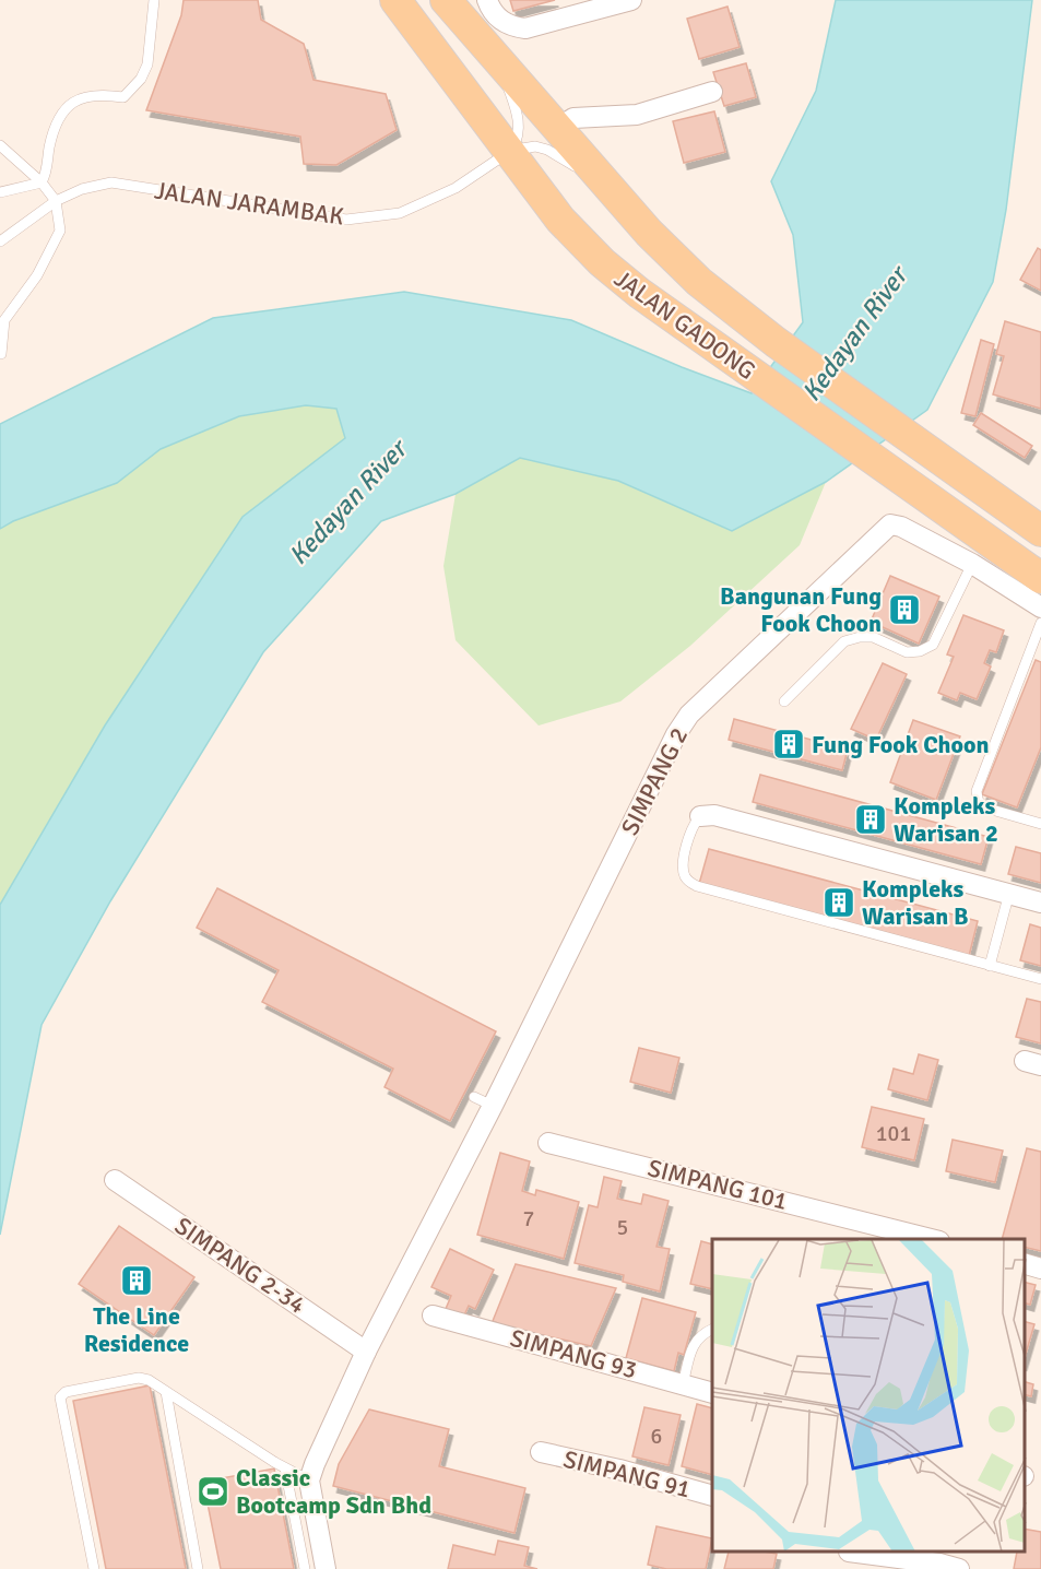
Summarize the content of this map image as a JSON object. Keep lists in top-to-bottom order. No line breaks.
{"streets":{"main road":["JALAN GADONG"],"street":["SIMPANG 2","SIMPANG 101","SIMPANG 2-34","SIMPANG 93","SIMPANG 91"],"lane":["JALAN JARAMBAK"]},"crossings":[["JALAN JARAMBAK","JALAN GADONG"],["JALAN GADONG","SIMPANG 2"],["SIMPANG 2","SIMPANG 2-34"]],"water":["Kedayan River"],"places":{"building":["Bangunan Fung Fook Choon","Fung Fook Choon","Kompleks Warisan 2","Kompleks Warisan B","The Line Residence"],"sports":["Classic Bootcamp Sdn Bhd"]},"house_numbers":["101","7","5","6"]}
